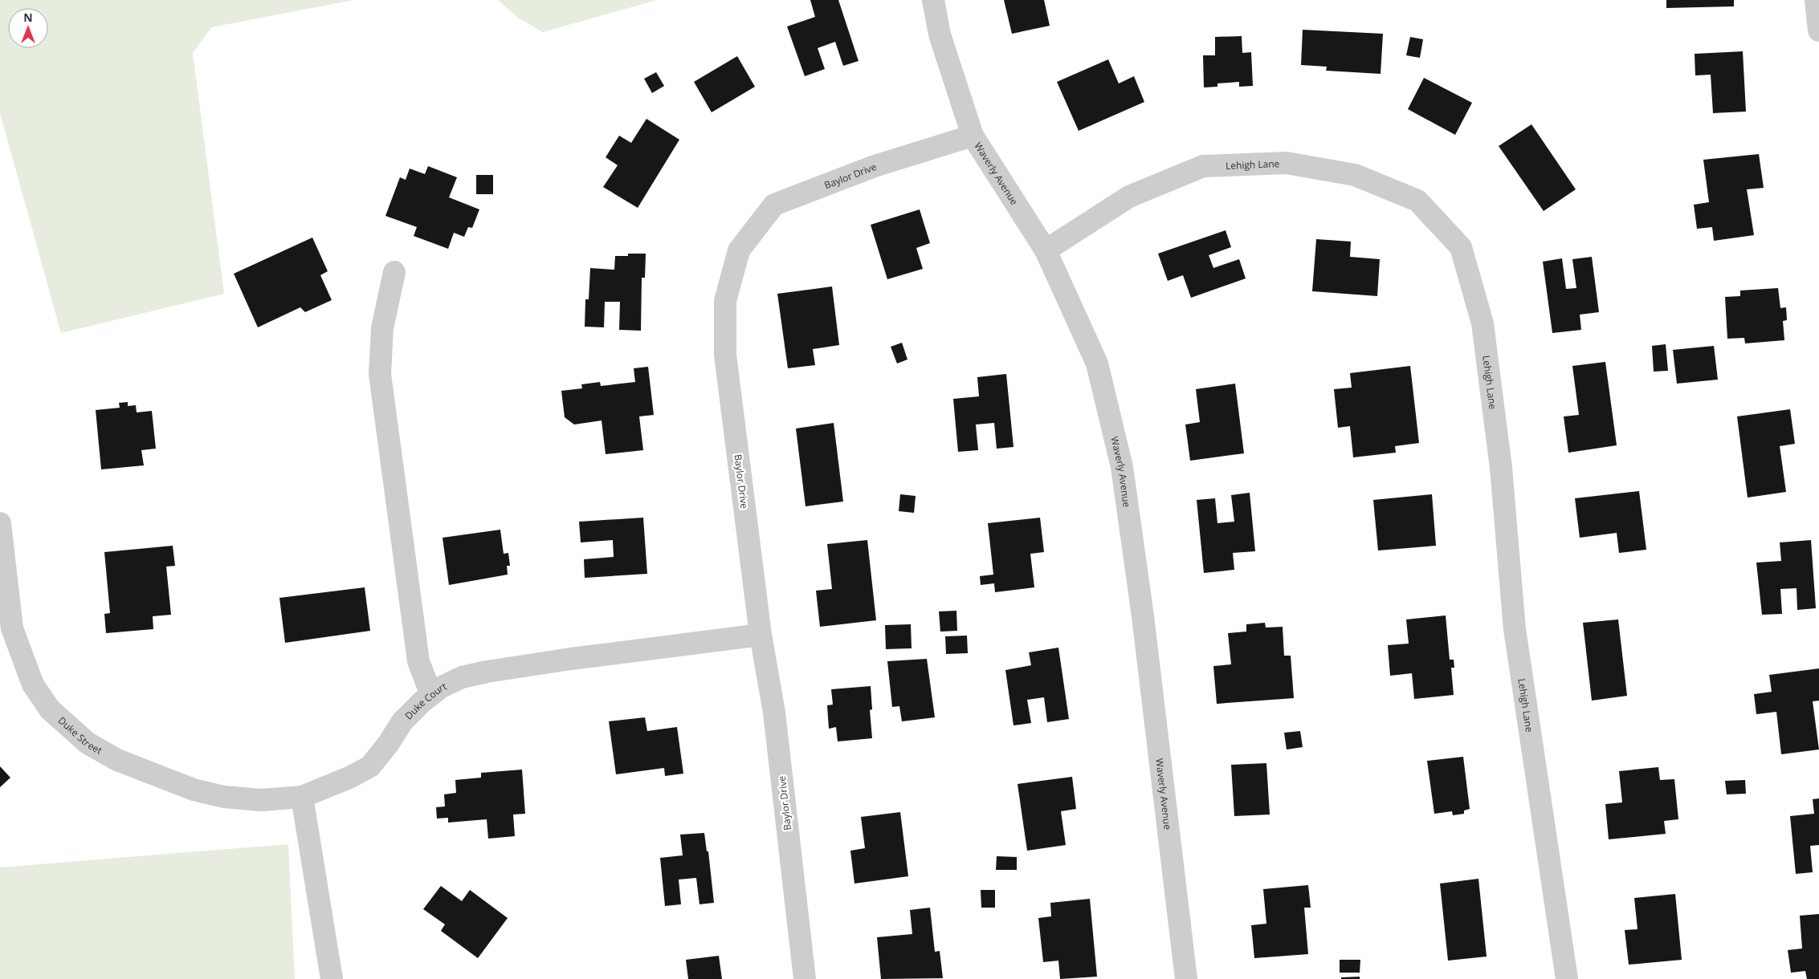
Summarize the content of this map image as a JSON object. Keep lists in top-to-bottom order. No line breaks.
{"streets":{"street":["Lehigh Lane","Waverly Avenue","Baylor Drive","Duke Court","Duke Street"]},"crossings":[["Lehigh Lane","Waverly Avenue"],["Waverly Avenue","Baylor Drive"],["Baylor Drive","Duke Court"],["Duke Court","Duke Street"]],"north":"top"}
